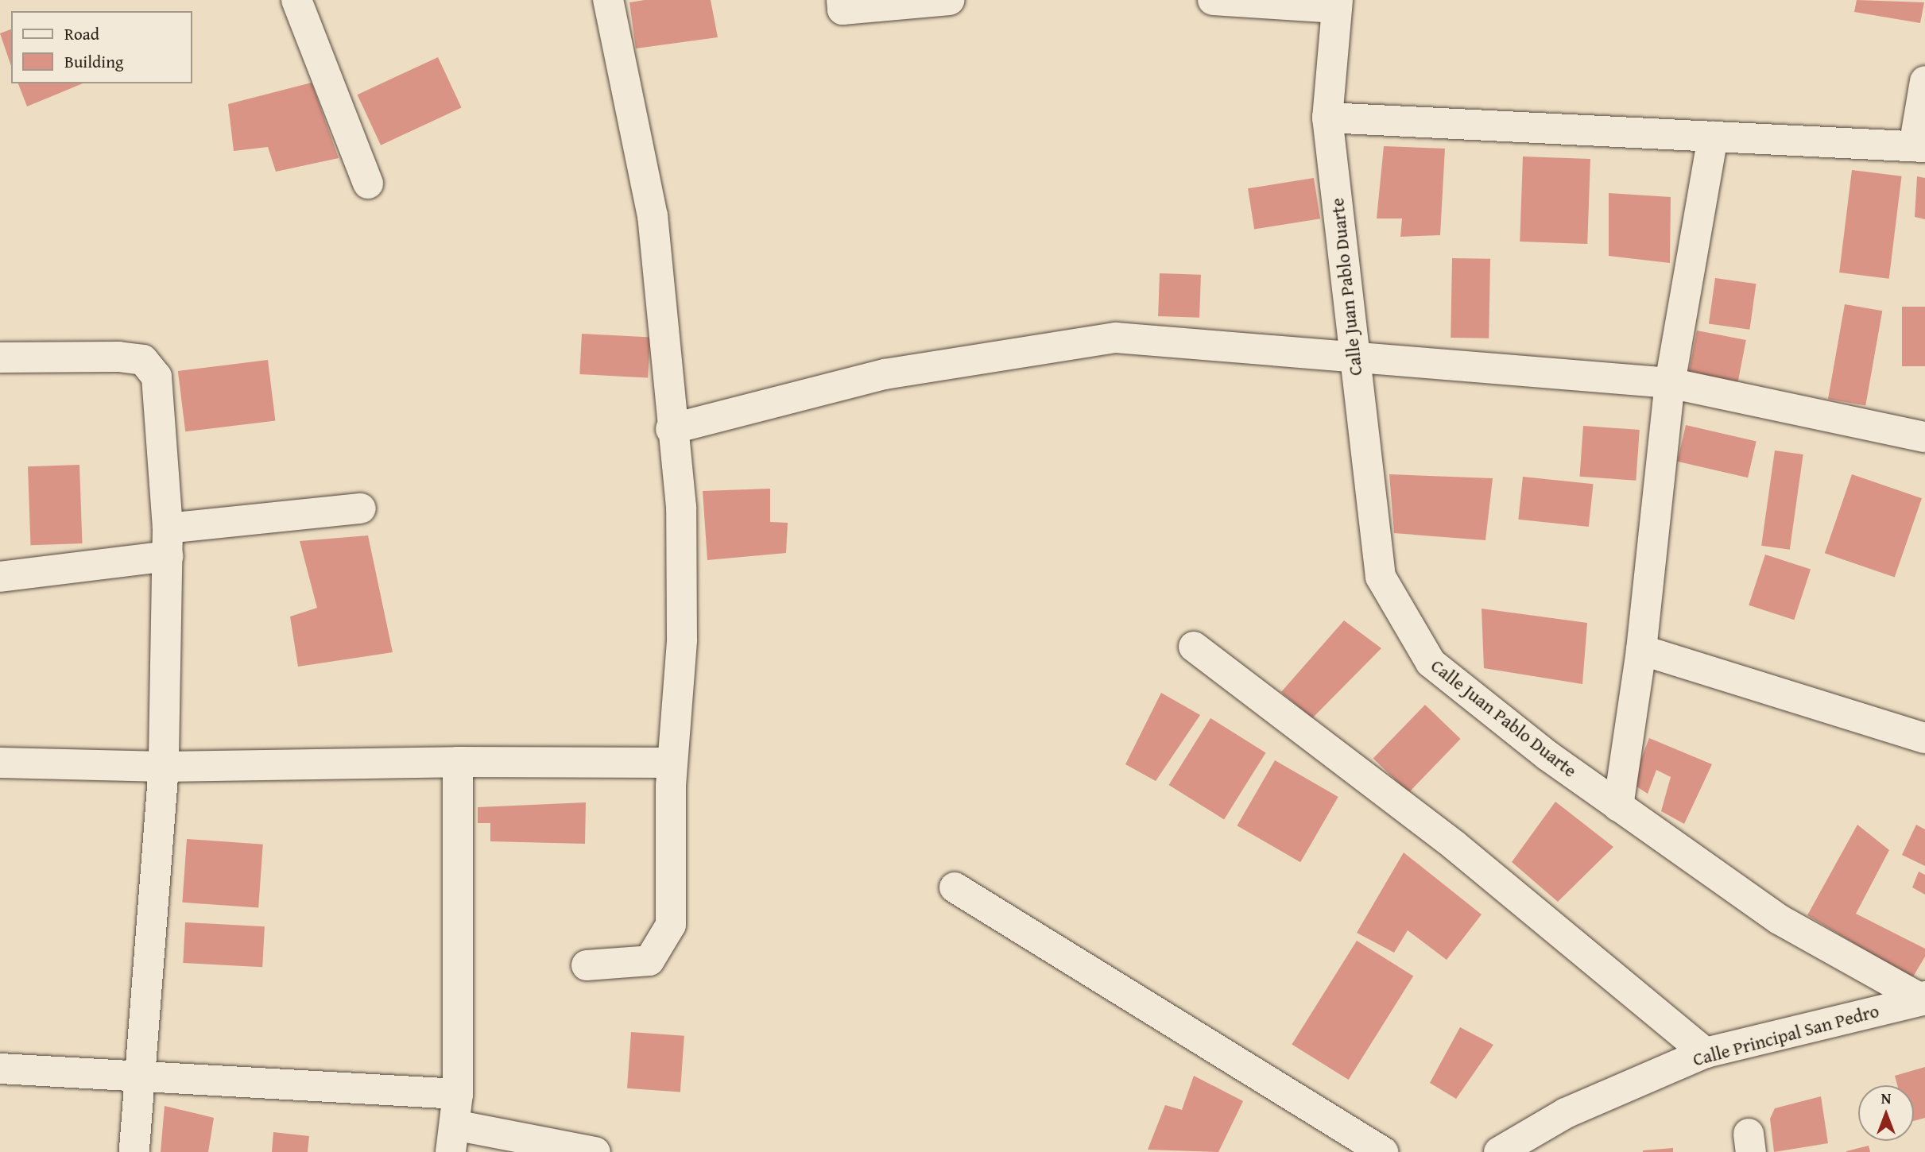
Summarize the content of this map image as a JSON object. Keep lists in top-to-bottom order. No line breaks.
{"streets":{"street":["Calle Juan Pablo Duarte","Calle Principal San Pedro"]},"crossings":[["Calle Juan Pablo Duarte","Calle Principal San Pedro"]],"legend":["Road","Building"],"north":"top"}
